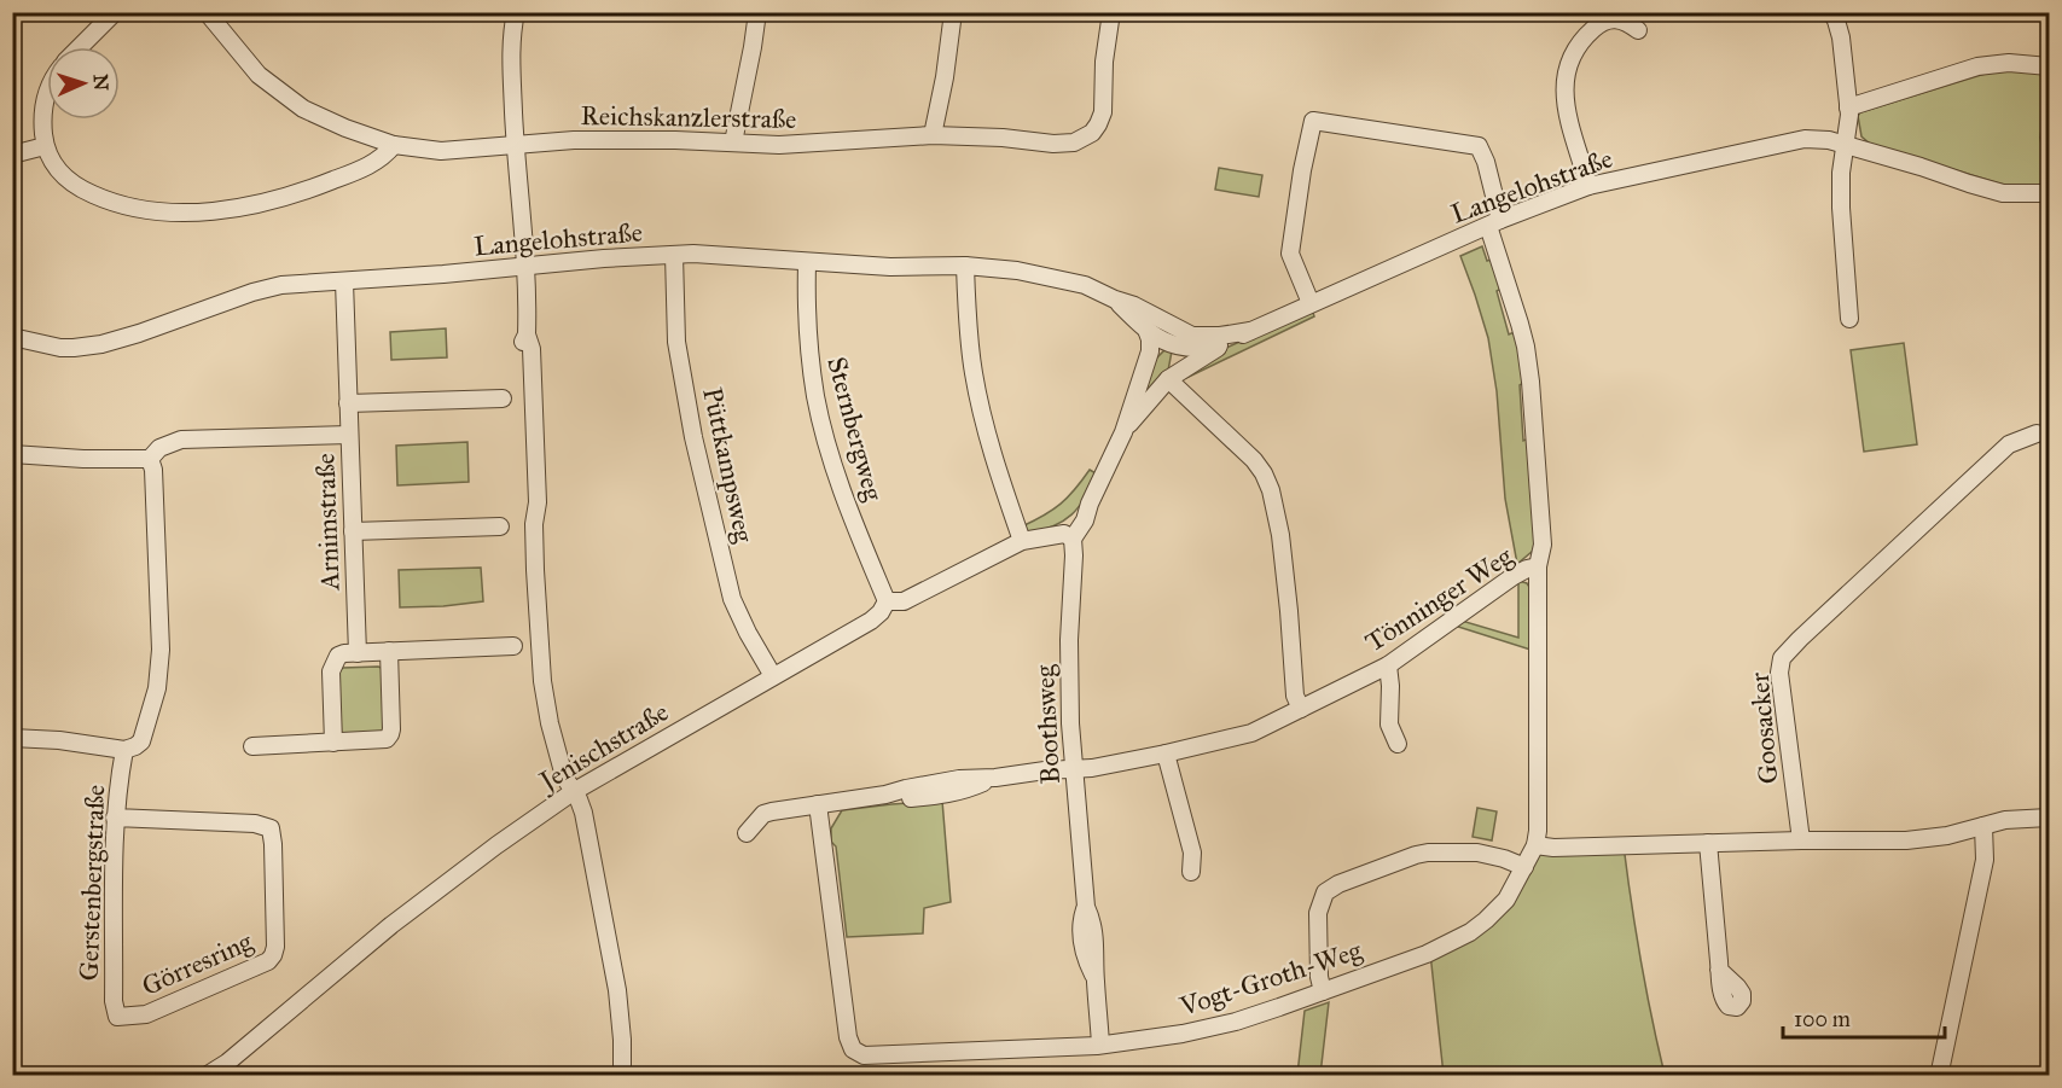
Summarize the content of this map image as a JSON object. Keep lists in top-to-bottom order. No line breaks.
{"streets":{"street":["Reichskanzlerstraße","Langelohstraße","Sternbergweg","Püttkampsweg","Arnimstraße","Tönninger Weg","Boothsweg","Goosacker","Jenischstraße","Gerstenbergstraße","Görresring","Vogt-Groth-Weg"]},"crossings":[["Langelohstraße","Sternbergweg"],["Langelohstraße","Püttkampsweg"],["Langelohstraße","Arnimstraße"],["Langelohstraße","Tönninger Weg"],["Sternbergweg","Jenischstraße"],["Püttkampsweg","Jenischstraße"],["Tönninger Weg","Boothsweg"],["Tönninger Weg","Vogt-Groth-Weg"],["Boothsweg","Jenischstraße"],["Boothsweg","Vogt-Groth-Weg"],["Gerstenbergstraße","Görresring"]],"scale_bar":"100 m","north":"right"}
